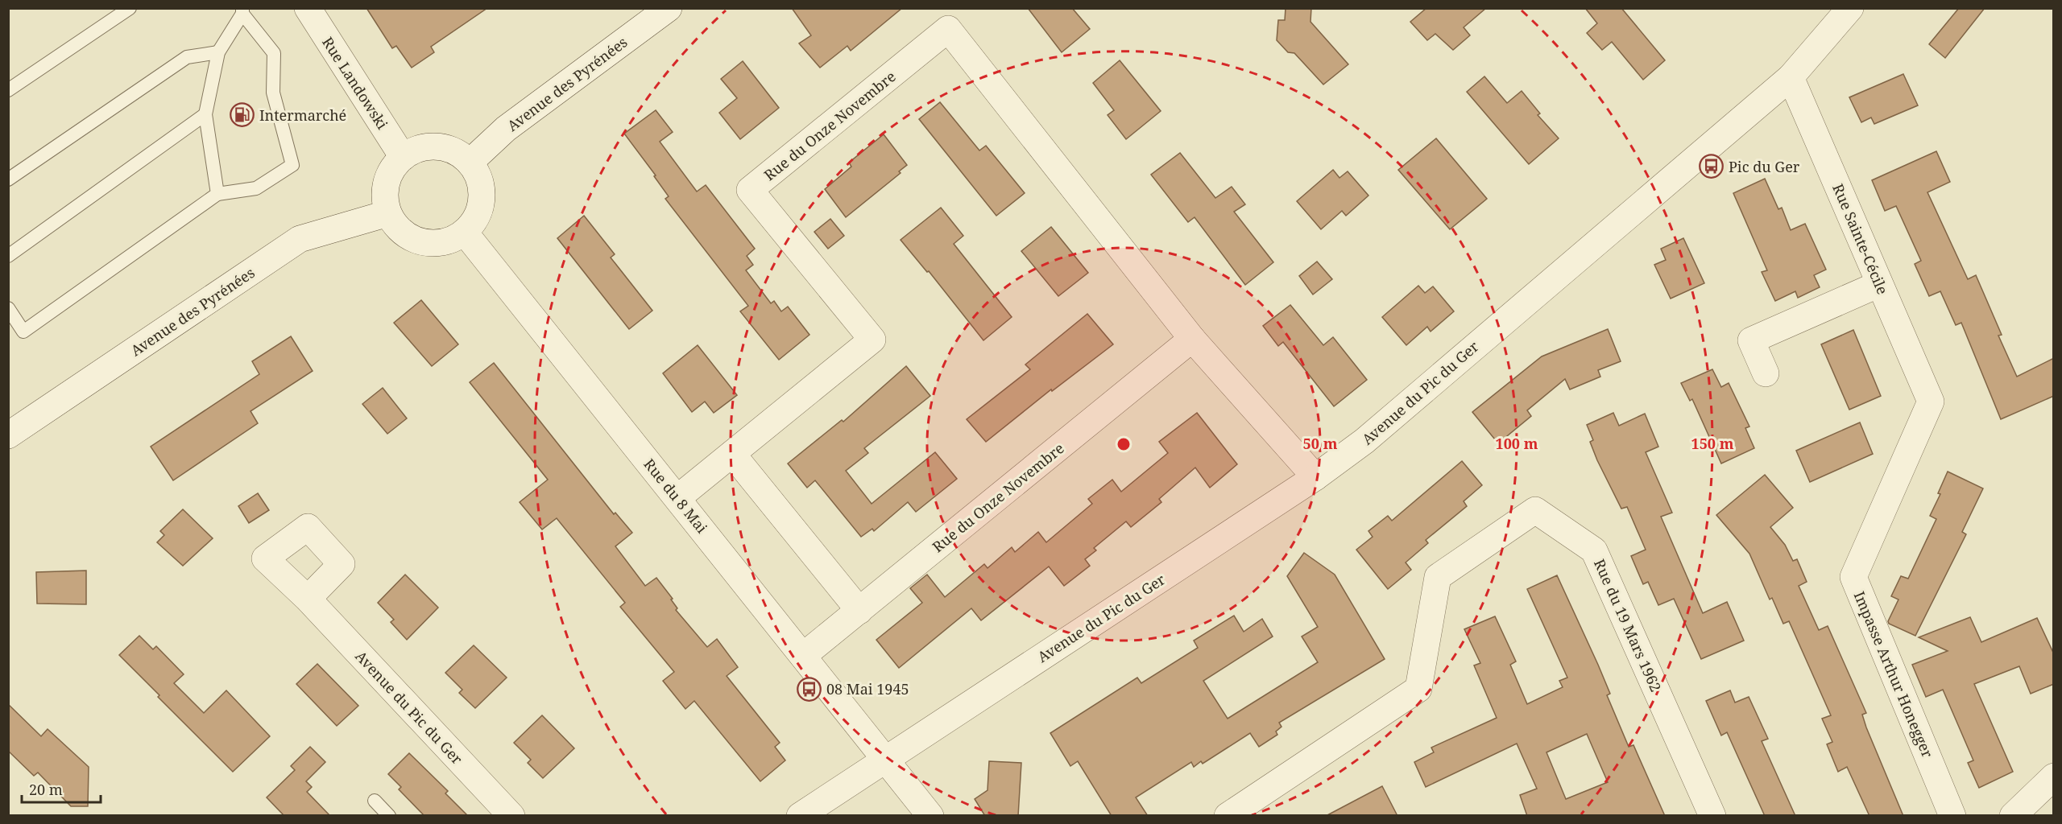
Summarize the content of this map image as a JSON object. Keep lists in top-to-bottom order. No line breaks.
{"streets":{"street":["Rue Landowski","Avenue des Pyrénées","Rue du Onze Novembre","Rue Sainte-Cécile","Avenue du Pic du Ger","Rue du 8 Mai","Rue du 19 Mars 1962","Impasse Arthur Honegger"]},"crossings":[["Rue Landowski","Avenue des Pyrénées"],["Rue Landowski","Rue du 8 Mai"],["Avenue des Pyrénées","Rue du 8 Mai"],["Rue du Onze Novembre","Avenue du Pic du Ger"],["Rue du Onze Novembre","Rue du 8 Mai"],["Rue Sainte-Cécile","Avenue du Pic du Ger"],["Rue Sainte-Cécile","Impasse Arthur Honegger"],["Avenue du Pic du Ger","Rue du 8 Mai"]],"places":{"fuel station":["Intermarché"],"bus stop":["Pic du Ger","08 Mai 1945"]},"scale_bar":"20 m","rings":["50 m","100 m","150 m"]}
